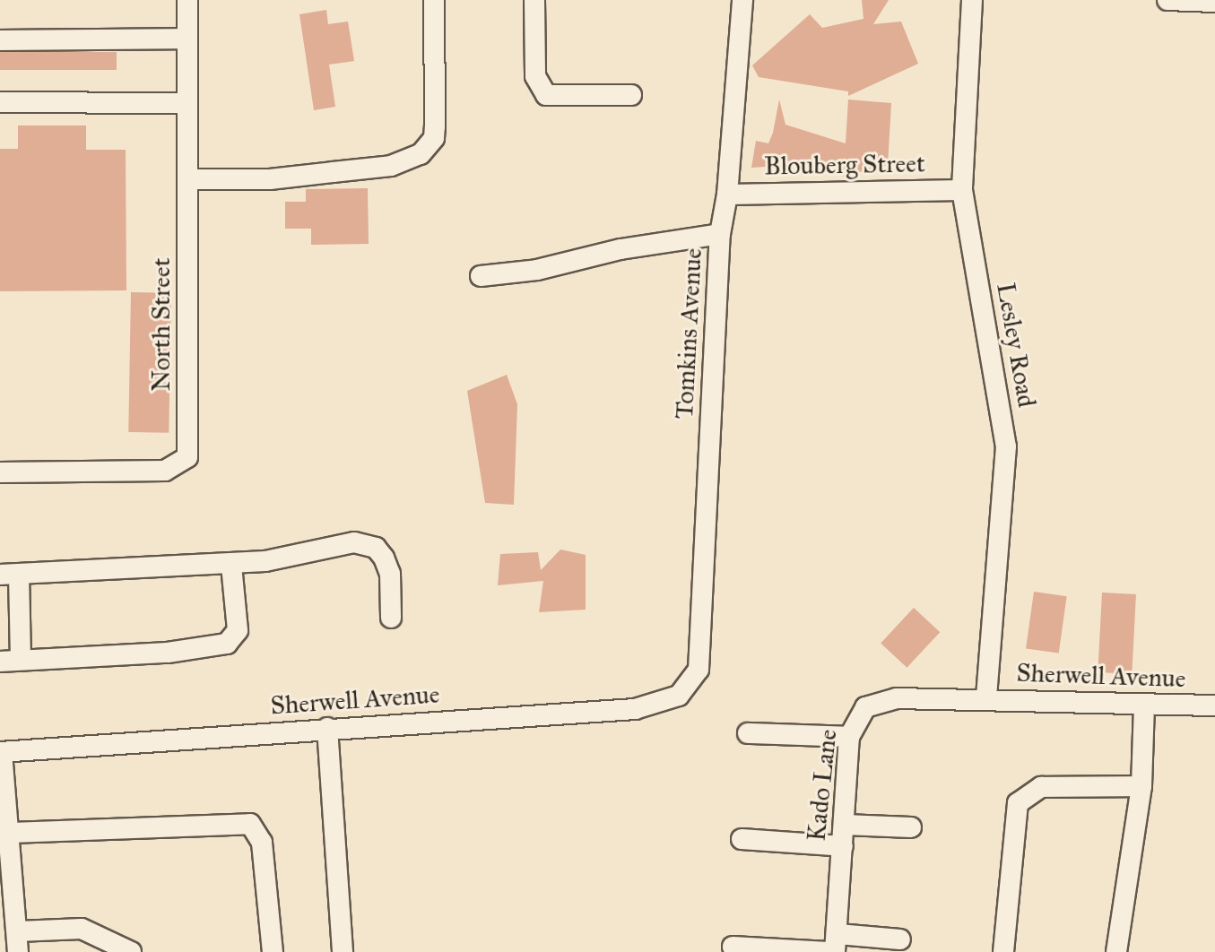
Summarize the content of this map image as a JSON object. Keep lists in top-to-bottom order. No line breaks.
{"streets":{"street":["Blouberg Street","North Street","Tomkins Avenue","Lesley Road","Sherwell Avenue","Kado Lane"]},"crossings":[["Blouberg Street","Tomkins Avenue"],["Blouberg Street","Lesley Road"],["Tomkins Avenue","Sherwell Avenue"],["Lesley Road","Sherwell Avenue"],["Lesley Road","Kado Lane"],["Sherwell Avenue","Kado Lane"]]}
